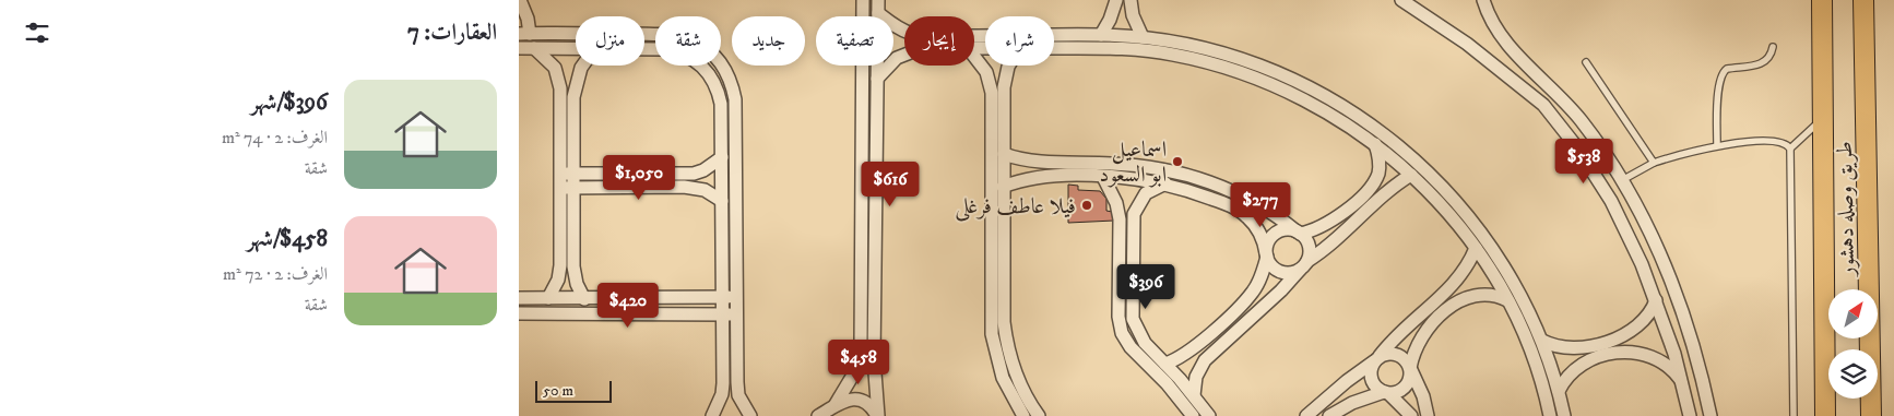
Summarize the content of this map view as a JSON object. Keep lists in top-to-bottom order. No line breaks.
{"streets":{"main road":["طريق وصله دهشور"]},"places":["اسماعيل ابو السعود","فيلا عاطف فرغلى"],"scale_bar":"50 m","north":"top right","page":{"heading":"العقارات: 7","chip":["شراء","إيجار","تصفية","جديد","شقة","منزل"],"list":[{"name":"$396/شهر","note":"الغرف: 2 · 74 m² · شقة"},{"name":"$458/شهر","note":"الغرف: 2 · 72 m² · شقة"}],"price":["$538","$1,050","$616","$277","$396","$420","$458"],"scale":"50 m"}}
